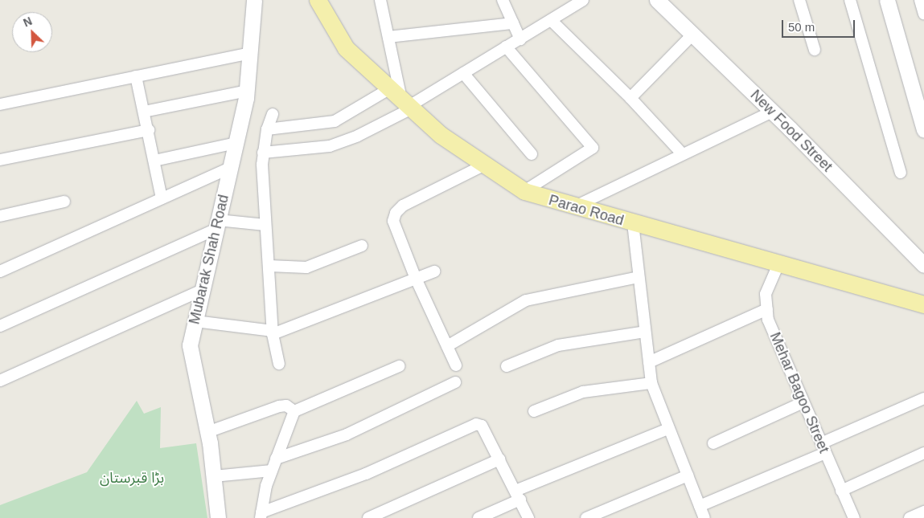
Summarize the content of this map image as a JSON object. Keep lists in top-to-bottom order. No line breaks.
{"streets":{"main road":["New Food Street","Parao Road","Mubarak Shah Road"],"street":["Mehar Bagoo Street"]},"crossings":[["Parao Road","Mehar Bagoo Street"]],"parks":["بڑا قبرستان"],"scale_bar":"50 m","north":"top left"}
